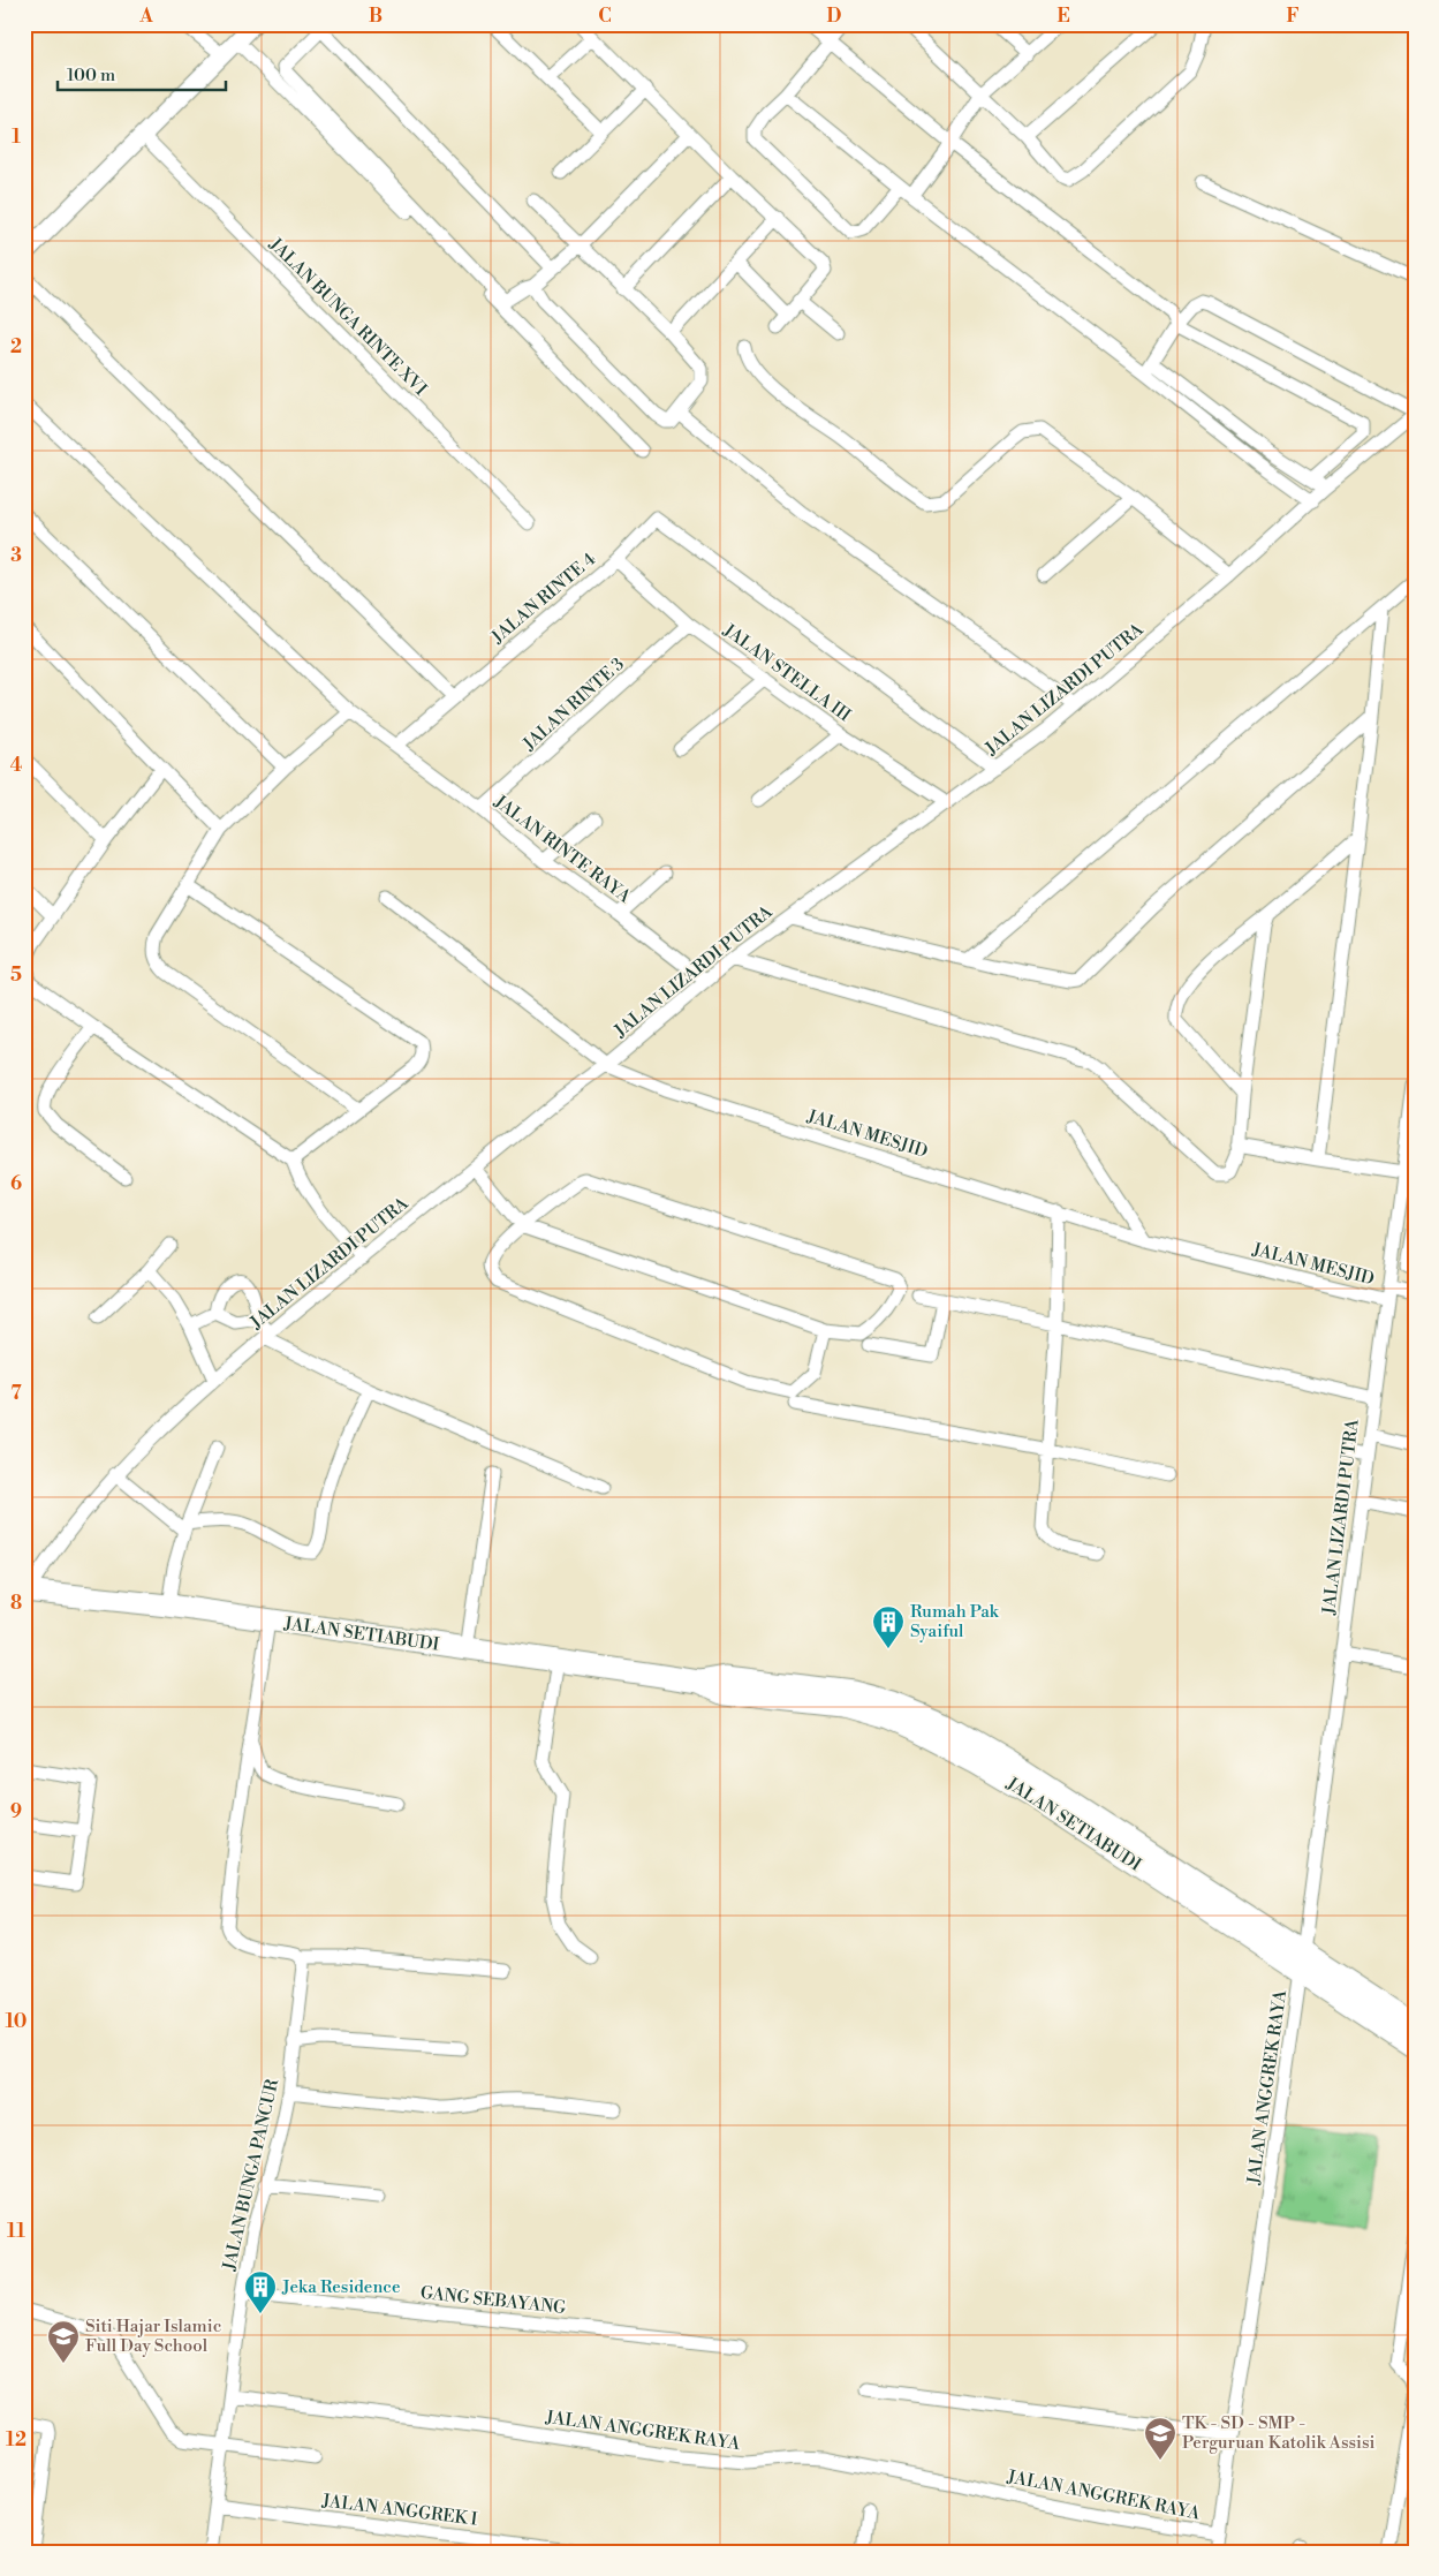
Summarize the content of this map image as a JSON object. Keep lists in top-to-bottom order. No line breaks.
{"streets":{"main road":["JALAN SETIABUDI"],"street":["JALAN BUNGA RINTE XVI","JALAN RINTE 4","JALAN STELLA III","JALAN LIZARDI PUTRA","JALAN RINTE 3","JALAN RINTE RAYA","JALAN MESJID","JALAN ANGGREK RAYA","JALAN BUNGA PANCUR","GANG SEBAYANG","JALAN ANGGREK I"]},"crossings":[["JALAN RINTE 4","JALAN STELLA III"],["JALAN RINTE 4","JALAN LIZARDI PUTRA"],["JALAN RINTE 4","JALAN RINTE RAYA"],["JALAN STELLA III","JALAN LIZARDI PUTRA"],["JALAN STELLA III","JALAN RINTE 3"],["JALAN LIZARDI PUTRA","JALAN RINTE RAYA"],["JALAN LIZARDI PUTRA","JALAN MESJID"],["JALAN LIZARDI PUTRA","JALAN SETIABUDI"],["JALAN LIZARDI PUTRA","JALAN ANGGREK RAYA"],["JALAN RINTE 3","JALAN RINTE RAYA"],["JALAN SETIABUDI","JALAN ANGGREK RAYA"],["JALAN ANGGREK RAYA","JALAN BUNGA PANCUR"],["JALAN BUNGA PANCUR","GANG SEBAYANG"],["JALAN BUNGA PANCUR","JALAN ANGGREK I"]],"places":{"building":["Rumah Pak Syaiful","Jeka Residence"],"school or university":["Siti Hajar Islamic Full Day School","TK - SD - SMP - Perguruan Katolik Assisi"]},"scale_bar":"100 m","grid":{"columns":["A","B","C","D","E","F"],"rows":["1","2","3","4","5","6","7","8","9","10","11","12"]}}
